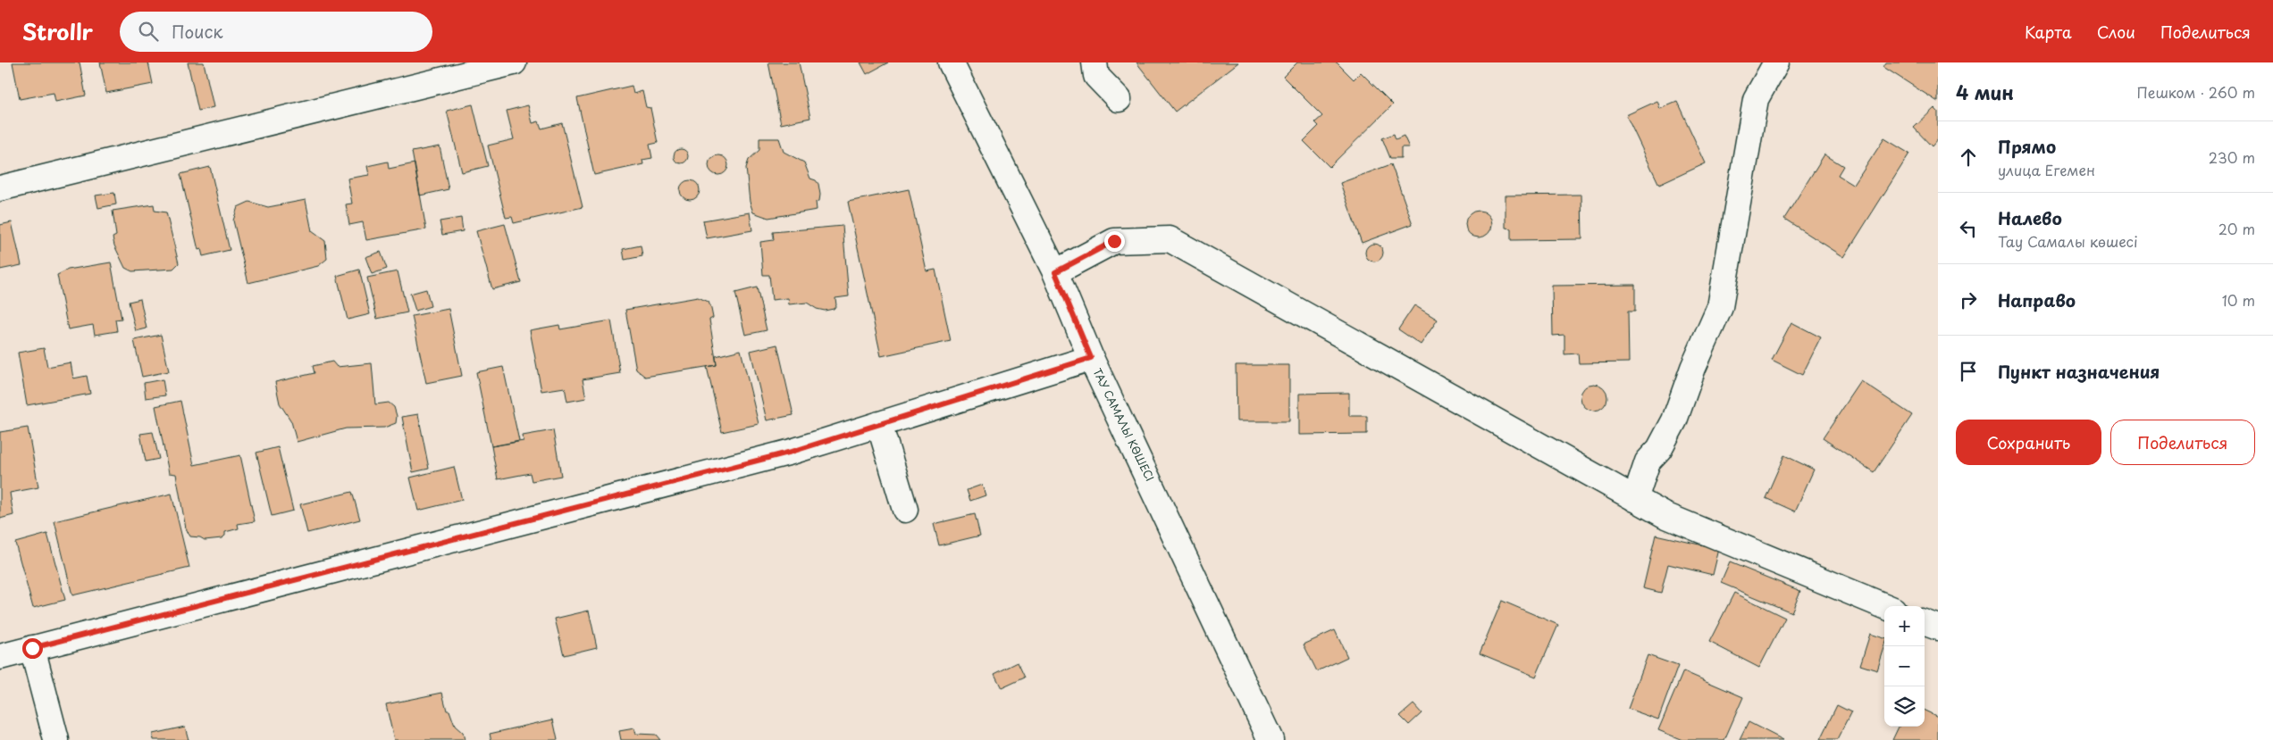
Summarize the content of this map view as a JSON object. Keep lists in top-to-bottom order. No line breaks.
{"streets":{"street":["ТАУ САМАЛЫ КӨШЕСІ"]},"page":{"header":"Strollr","search":"Поиск","nav":["Карта","Слои","Поделиться"],"heading":["4 мин","Пешком · 260 m"],"list":[["Прямо","улица Егемен","230 m"],["Налево","Тау Самалы көшесі","20 m"],["Направо","10 m"],"Пункт назначения"],"buttons":["Сохранить","Поделиться"],"map_buttons":["+","−"]}}
